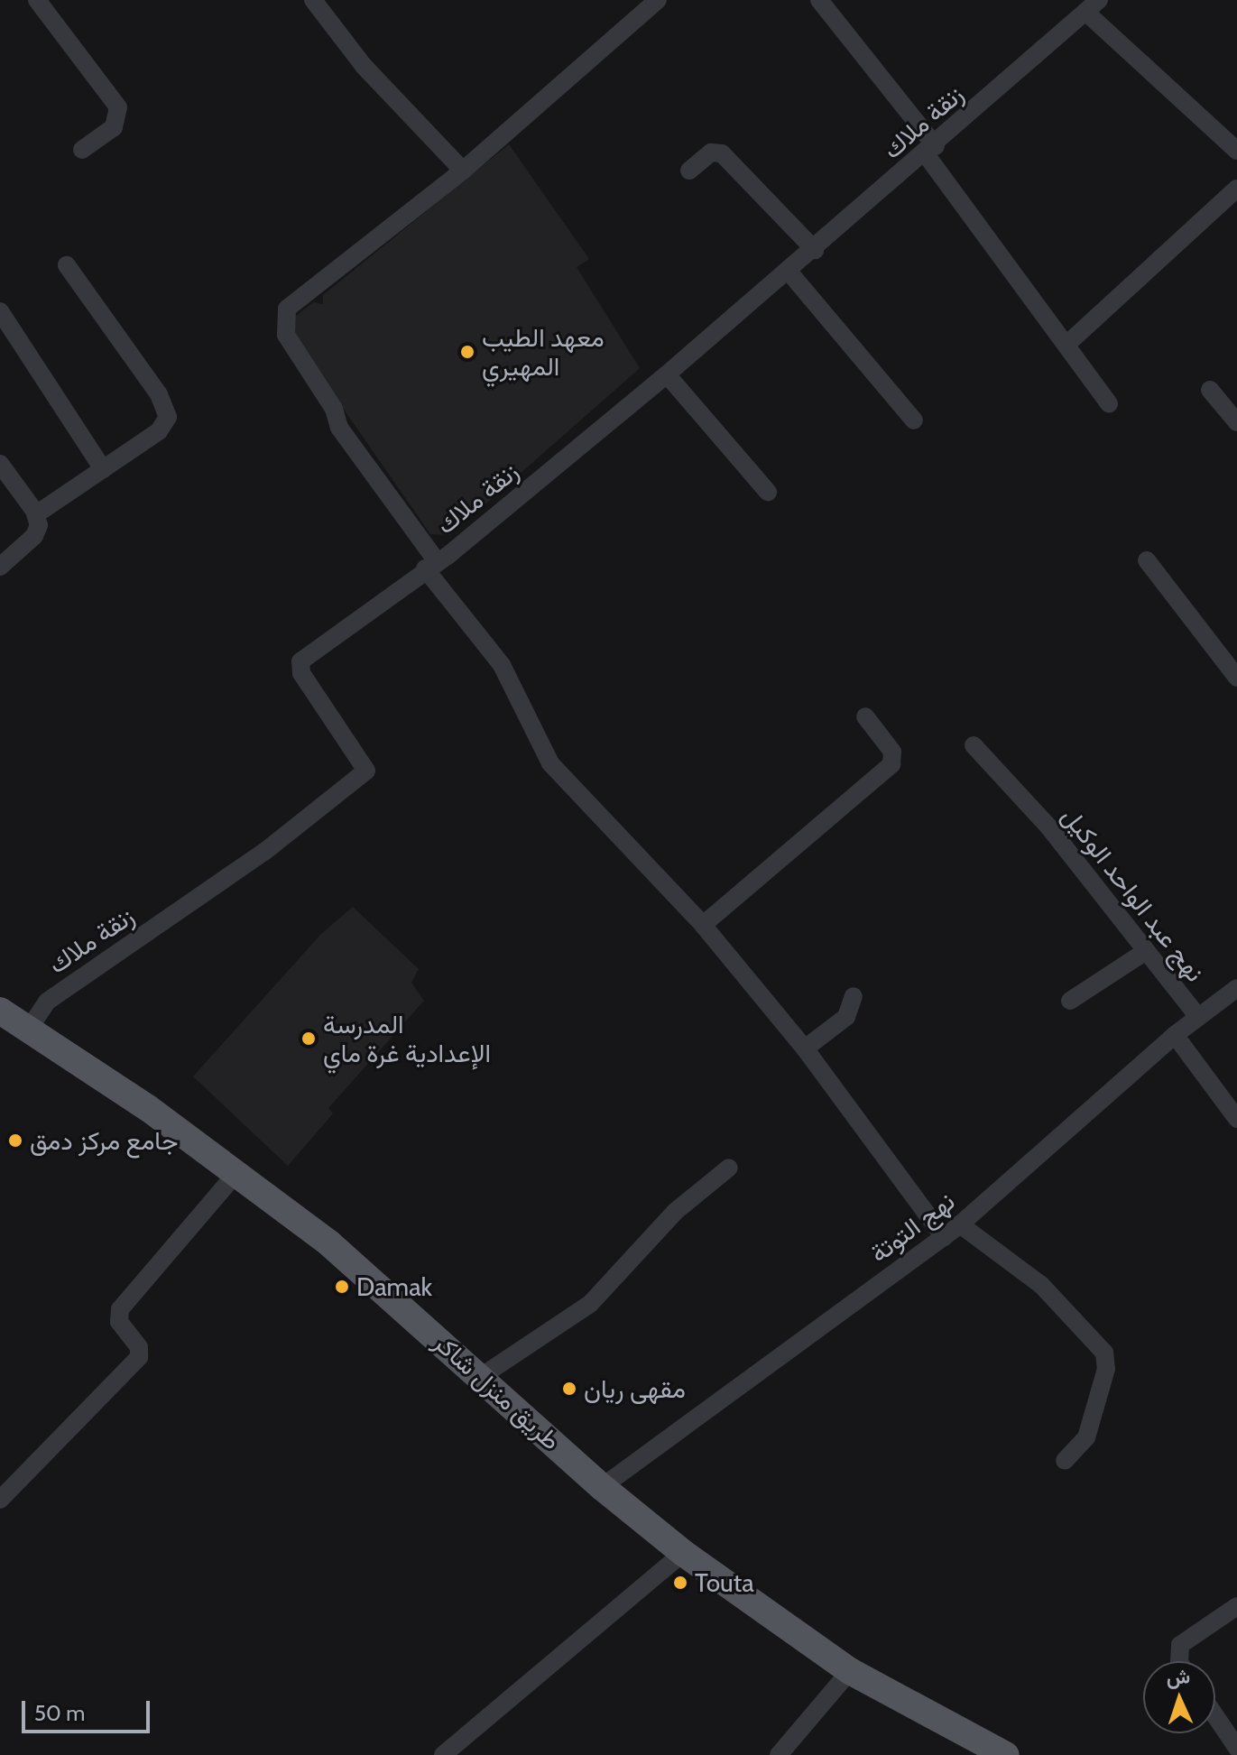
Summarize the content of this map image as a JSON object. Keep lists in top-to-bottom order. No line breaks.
{"streets":{"main road":["طريق منزل شاكر"],"street":["زنقة ملاك","نهج عبد الواحد الوكيل","نهج التوتة"]},"crossings":[["زنقة ملاك","طريق منزل شاكر"],["نهج عبد الواحد الوكيل","نهج التوتة"],["نهج التوتة","طريق منزل شاكر"]],"places":["معهد الطيب المهيري","المدرسة الإعدادية غرة ماي","جامع مركز دمق","Damak","مقهى ريان","Touta"],"scale_bar":"50 m","north":"top"}
